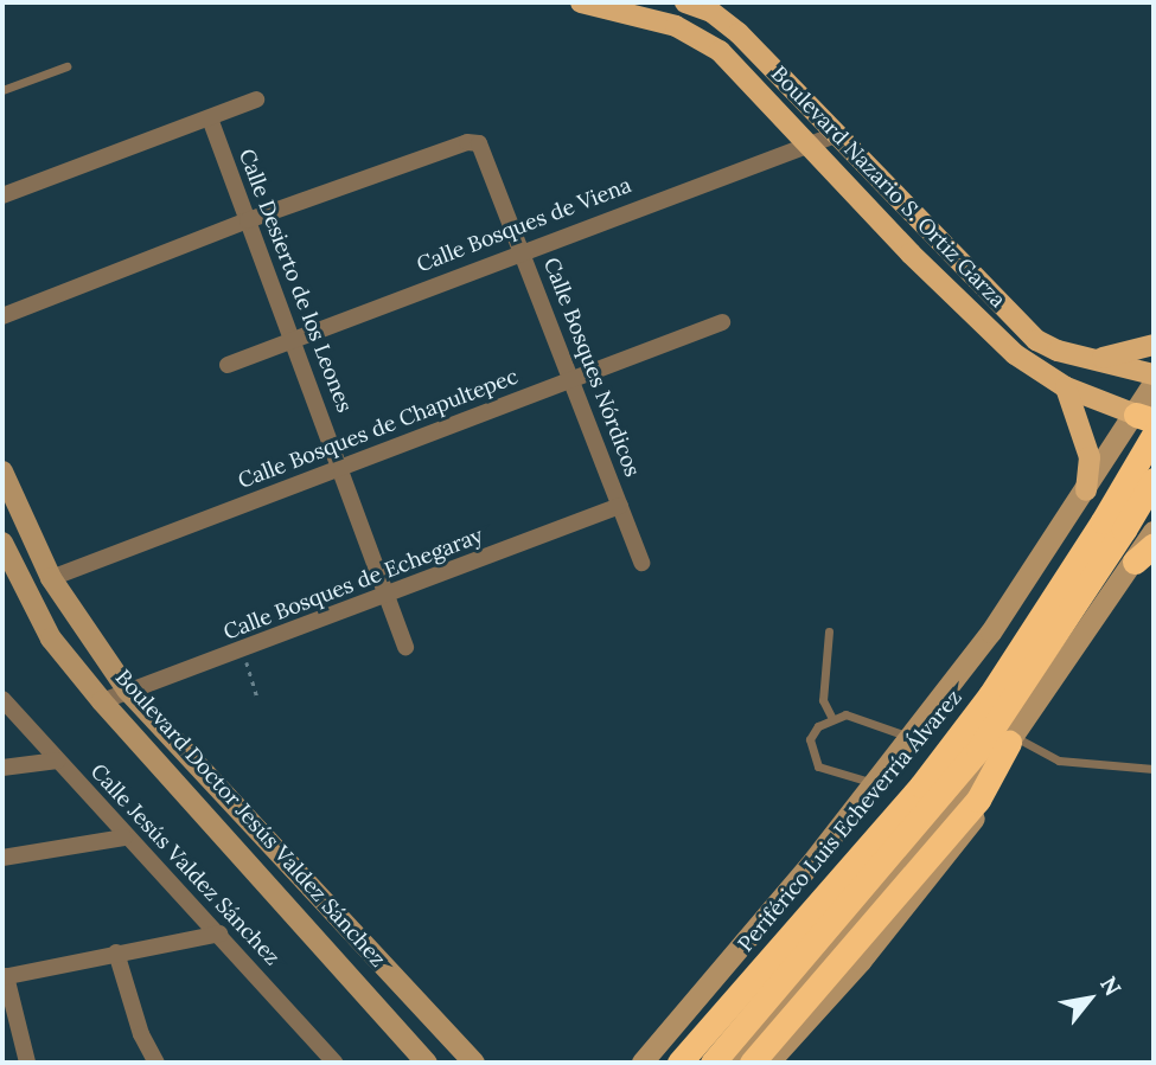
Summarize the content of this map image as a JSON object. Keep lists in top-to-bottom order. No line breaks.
{"streets":{"highway":["Periférico Luis Echeverría Álvarez"],"main road":["Boulevard Nazario S. Ortiz Garza","Boulevard Doctor Jesús Valdez Sánchez"],"street":["Calle Bosques de Viena","Calle Desierto de los Leones","Calle Bosques Nórdicos","Calle Bosques de Chapultepec","Calle Bosques de Echegaray","Calle Jesús Valdez Sánchez"]},"crossings":[["Boulevard Nazario S. Ortiz Garza","Calle Bosques de Viena"],["Calle Bosques de Viena","Calle Desierto de los Leones"],["Calle Bosques de Viena","Calle Bosques Nórdicos"],["Calle Desierto de los Leones","Calle Bosques Nórdicos"],["Calle Desierto de los Leones","Calle Bosques de Chapultepec"],["Calle Desierto de los Leones","Calle Bosques de Echegaray"],["Calle Bosques Nórdicos","Calle Bosques de Chapultepec"],["Calle Bosques Nórdicos","Calle Bosques de Echegaray"],["Calle Bosques de Chapultepec","Boulevard Doctor Jesús Valdez Sánchez"],["Calle Bosques de Echegaray","Boulevard Doctor Jesús Valdez Sánchez"]],"north":"top right"}
